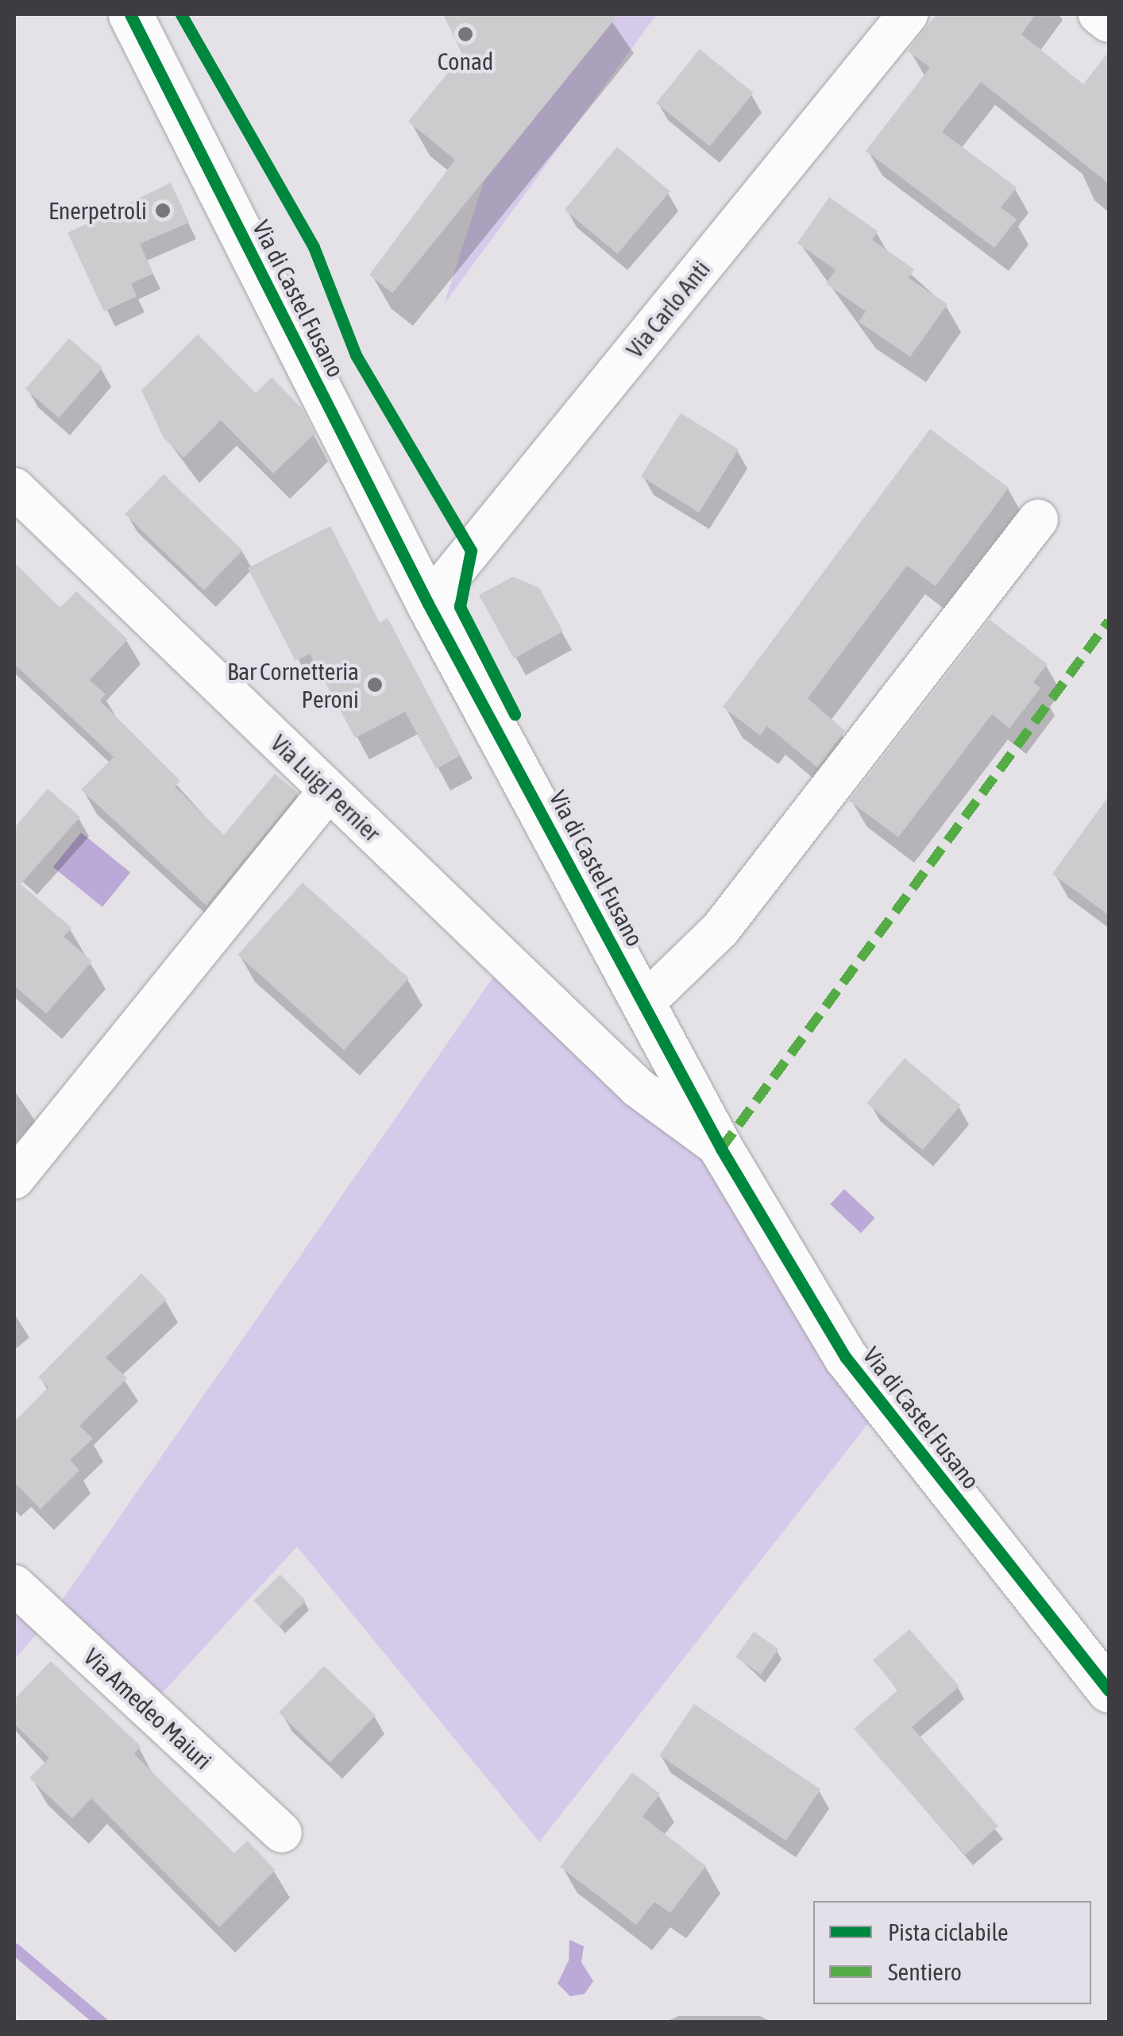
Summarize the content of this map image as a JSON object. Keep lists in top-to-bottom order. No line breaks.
{"streets":{"street":["Via di Castel Fusano","Via Carlo Anti","Via Luigi Pernier","Via Amedeo Maiuri"]},"crossings":[["Via di Castel Fusano","Via Carlo Anti"],["Via di Castel Fusano","Via Luigi Pernier"]],"places":["Conad","Enerpetroli","Bar Cornetteria Peroni"],"legend":["Pista ciclabile","Sentiero"]}
